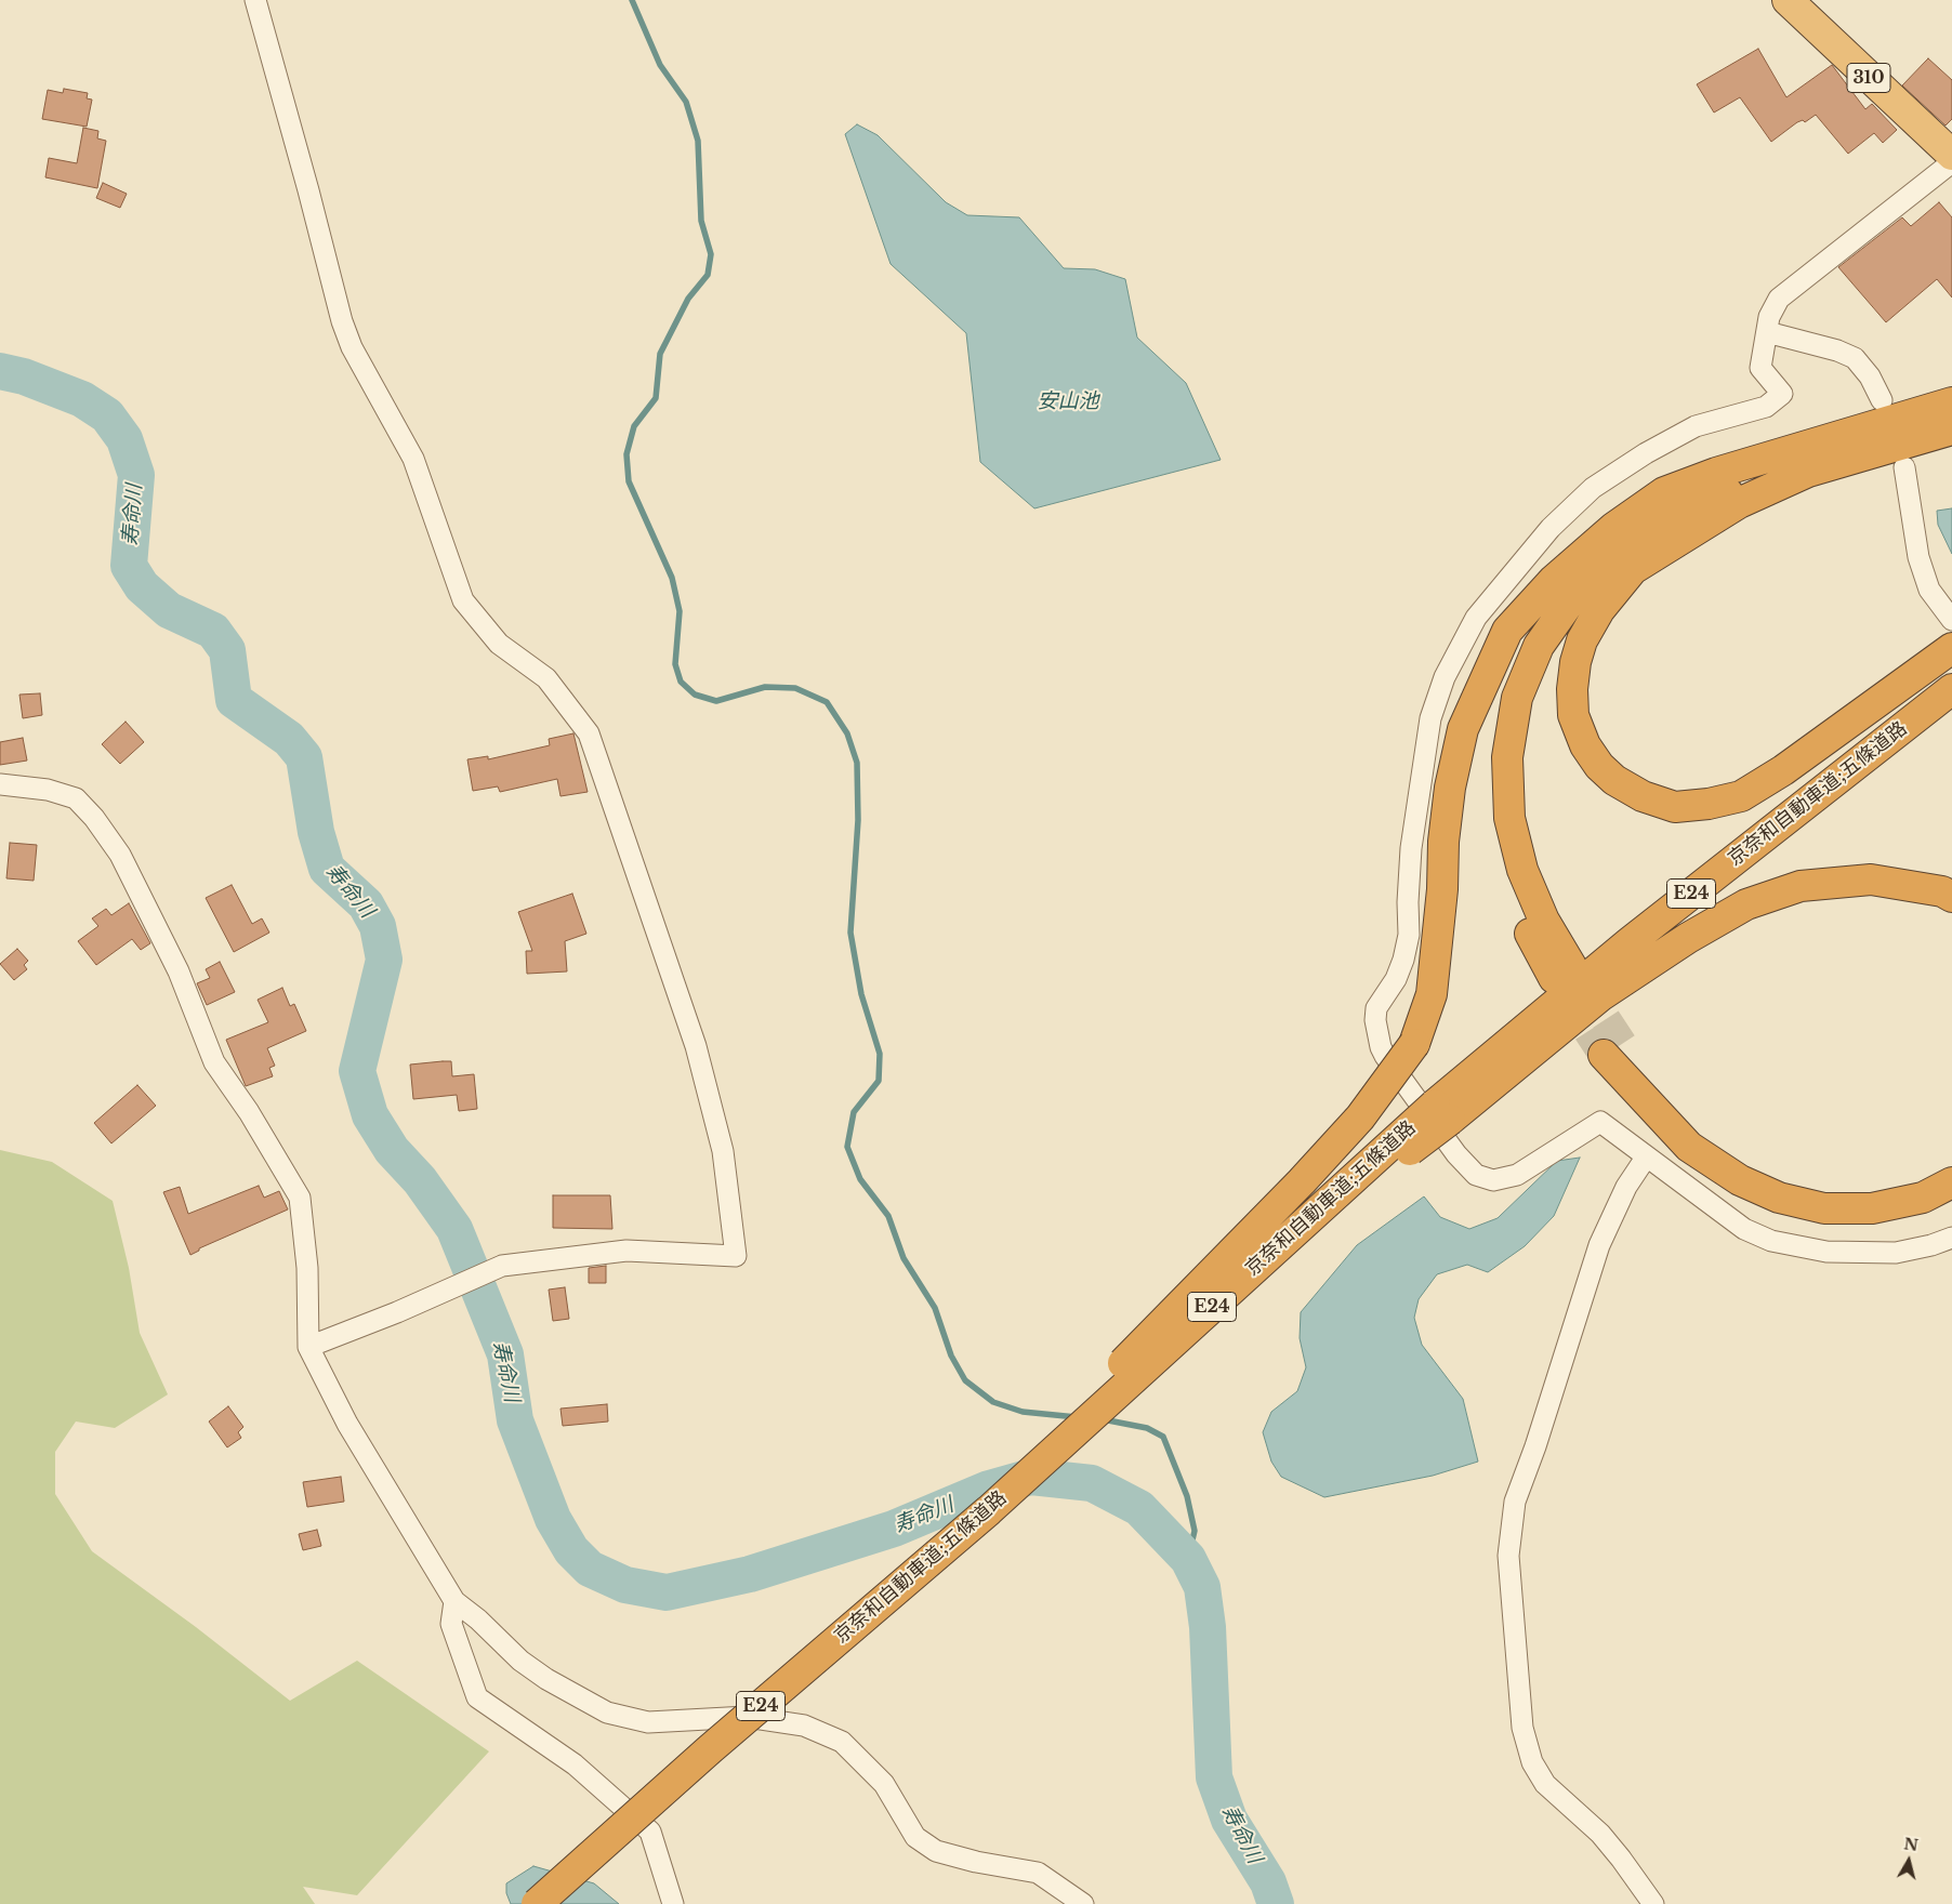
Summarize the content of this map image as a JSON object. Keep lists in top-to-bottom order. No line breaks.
{"streets":{"highway":["310","京奈和自動車道;五條道路","E24"]},"water":["安山池","寿命川"],"north":"top"}
